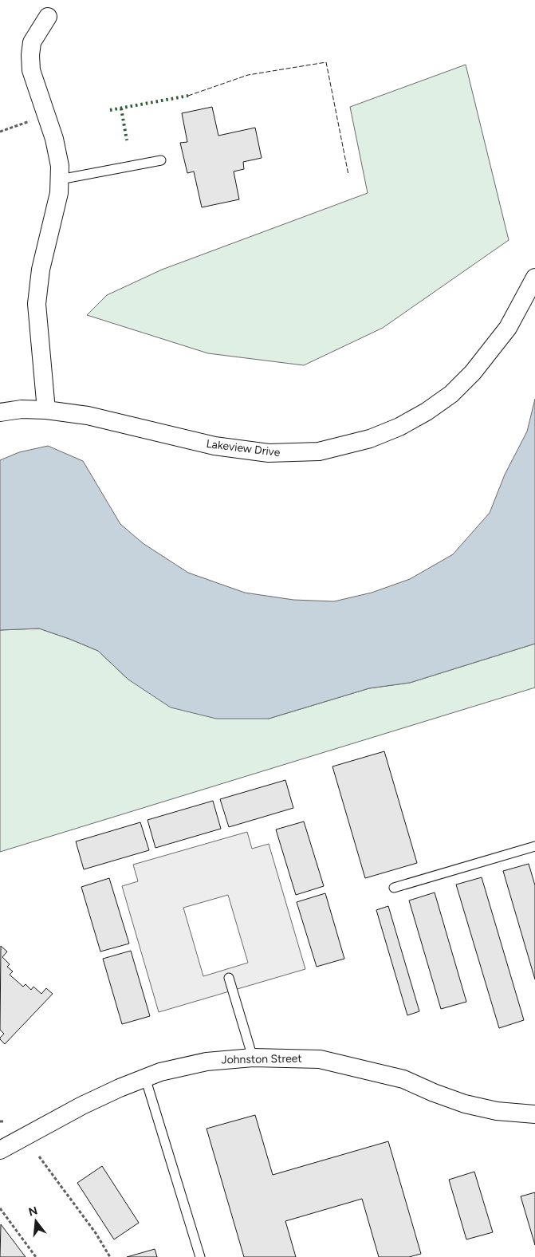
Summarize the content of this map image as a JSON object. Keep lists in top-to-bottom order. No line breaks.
{"streets":{"street":["Lakeview Drive","Johnston Street"]},"north":"top"}
